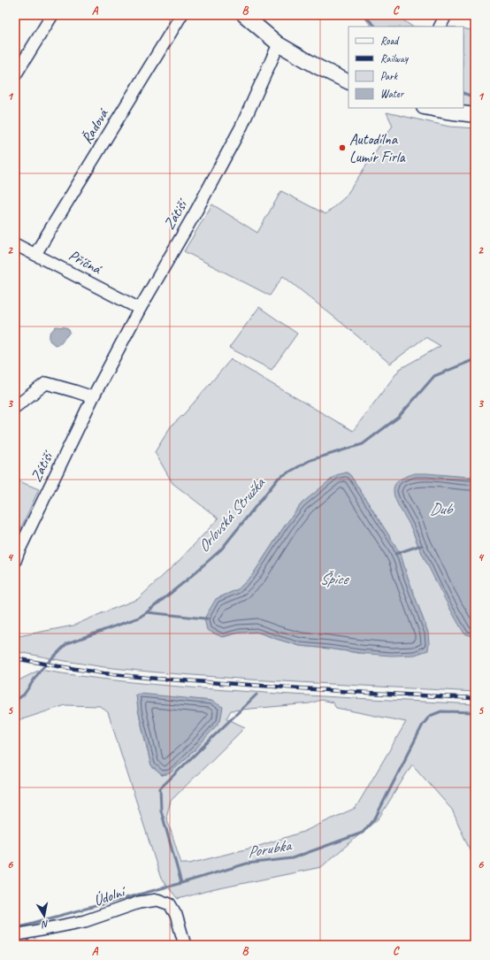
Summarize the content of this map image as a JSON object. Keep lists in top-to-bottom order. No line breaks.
{"streets":{"street":["Řadová","Zátiší","Příčná","Údolní"]},"crossings":[["Řadová","Příčná"],["Zátiší","Příčná"]],"water":["Dub","Orlovská Stružka","Špice","Porubka"],"places":["Autodílna Lumír Firla"],"legend":["Road","Railway","Park","Water"],"north":"bottom","grid":{"columns":["A","B","C"],"rows":["1","2","3","4","5","6"]}}
